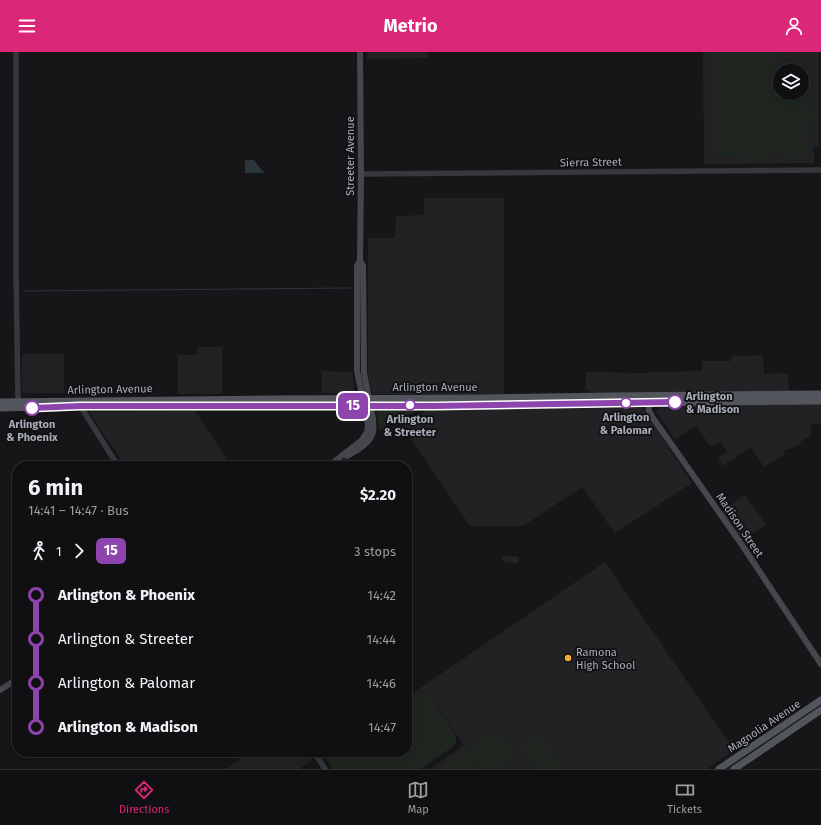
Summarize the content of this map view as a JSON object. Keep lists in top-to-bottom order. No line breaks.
{"streets":{"main road":["Streeter Avenue","Arlington Avenue","Madison Street","Magnolia Avenue"],"street":["Sierra Street"]},"crossings":[["Streeter Avenue","Sierra Street"],["Streeter Avenue","Arlington Avenue"],["Arlington Avenue","Madison Street"]],"places":["Arlington & Madison","Arlington & Palomar","Arlington & Streeter","Arlington & Phoenix","Ramona High School"],"lines":["bus line 15"],"page":{"header":"Metrio","on_map":"15","heading":["6 min","14:41 – 14:47 · Bus","$2.20"],"legs":["1","15","3 stops"],"list":[{"name":"Arlington & Phoenix","value":"14:42"},{"name":"Arlington & Streeter","value":"14:44"},{"name":"Arlington & Palomar","value":"14:46"},{"name":"Arlington & Madison","value":"14:47"}],"tabs":["Directions","Map","Tickets"]}}
